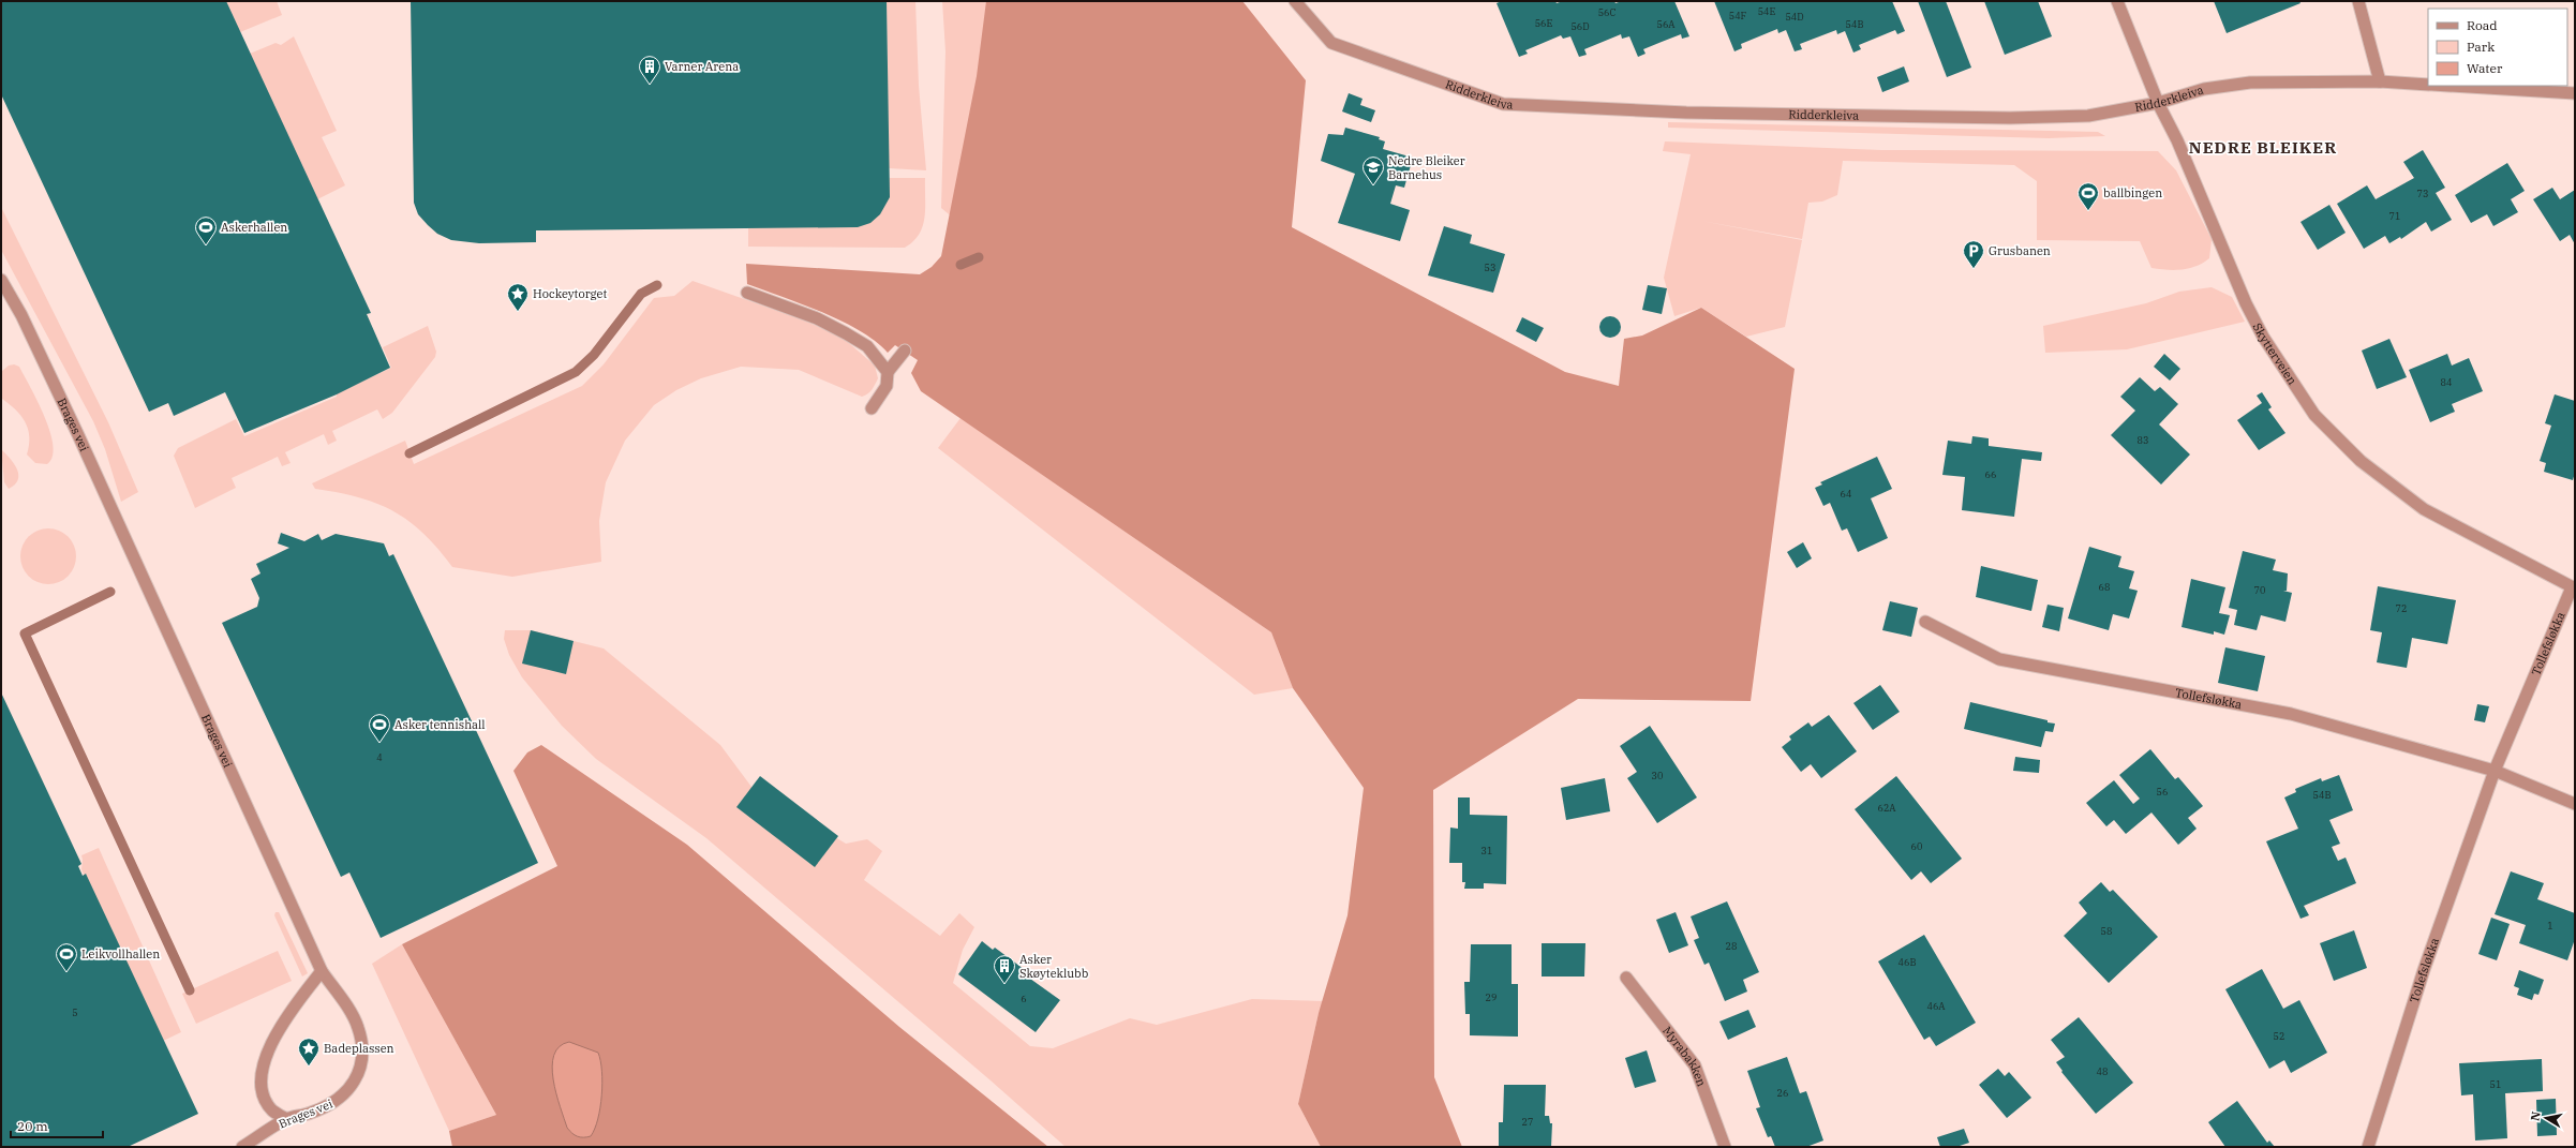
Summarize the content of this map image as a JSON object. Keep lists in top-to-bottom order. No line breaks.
{"streets":{"street":["Ridderkleiva","Skytterveien","Brages vei","Tollefsløkka","Myrabakken"]},"crossings":[["Ridderkleiva","Skytterveien"],["Skytterveien","Tollefsløkka"]],"districts":["NEDRE BLEIKER"],"places":{"building":["Varner Arena","Asker Skøyteklubb"],"school or university":["Nedre Bleiker Barnehus"],"sports":["ballbingen","Askerhallen","Asker tennishall","Leikvollhallen"],"parking":["Grusbanen"],"place":["Hockeytorget","Badeplassen"]},"house_numbers":["54E","56C","54F","54D","56E","56A","54B","56D","73","71","53","84","83","66","64","68","70","72","4","30","56","54B","62A","60","31","1","58","28","46B","29","6","46A","5","52","48","51","26","27"],"legend":["Road","Park","Water"],"scale_bar":"20 m","north":"left"}
